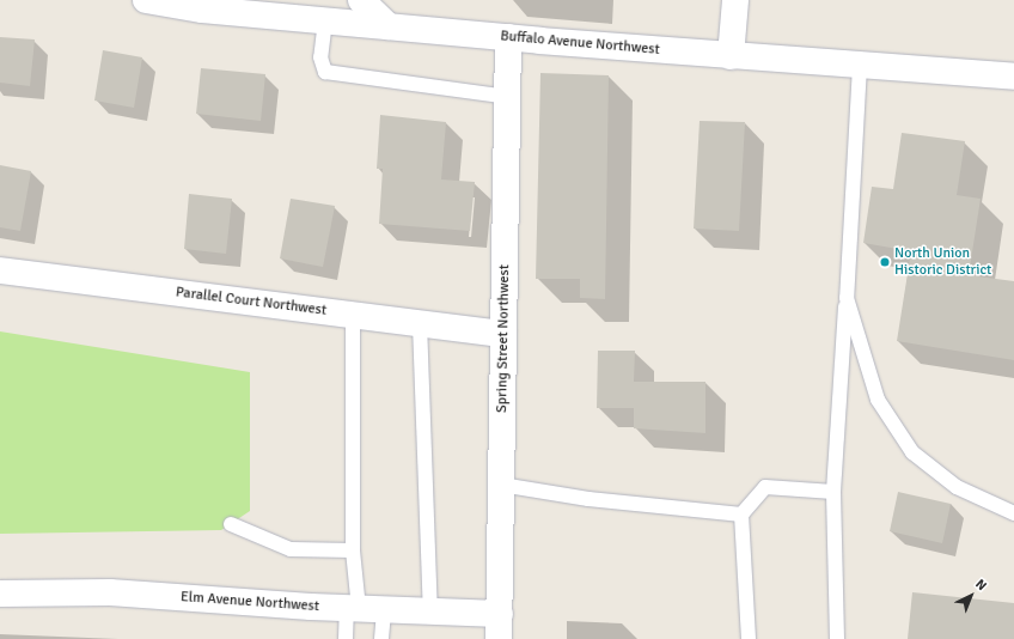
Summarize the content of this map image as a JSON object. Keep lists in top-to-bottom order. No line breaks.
{"streets":{"street":["Buffalo Avenue Northwest","Parallel Court Northwest","Spring Street Northwest","Elm Avenue Northwest"]},"crossings":[["Buffalo Avenue Northwest","Spring Street Northwest"],["Parallel Court Northwest","Spring Street Northwest"],["Spring Street Northwest","Elm Avenue Northwest"]],"places":["North Union Historic District"],"north":"top right"}
